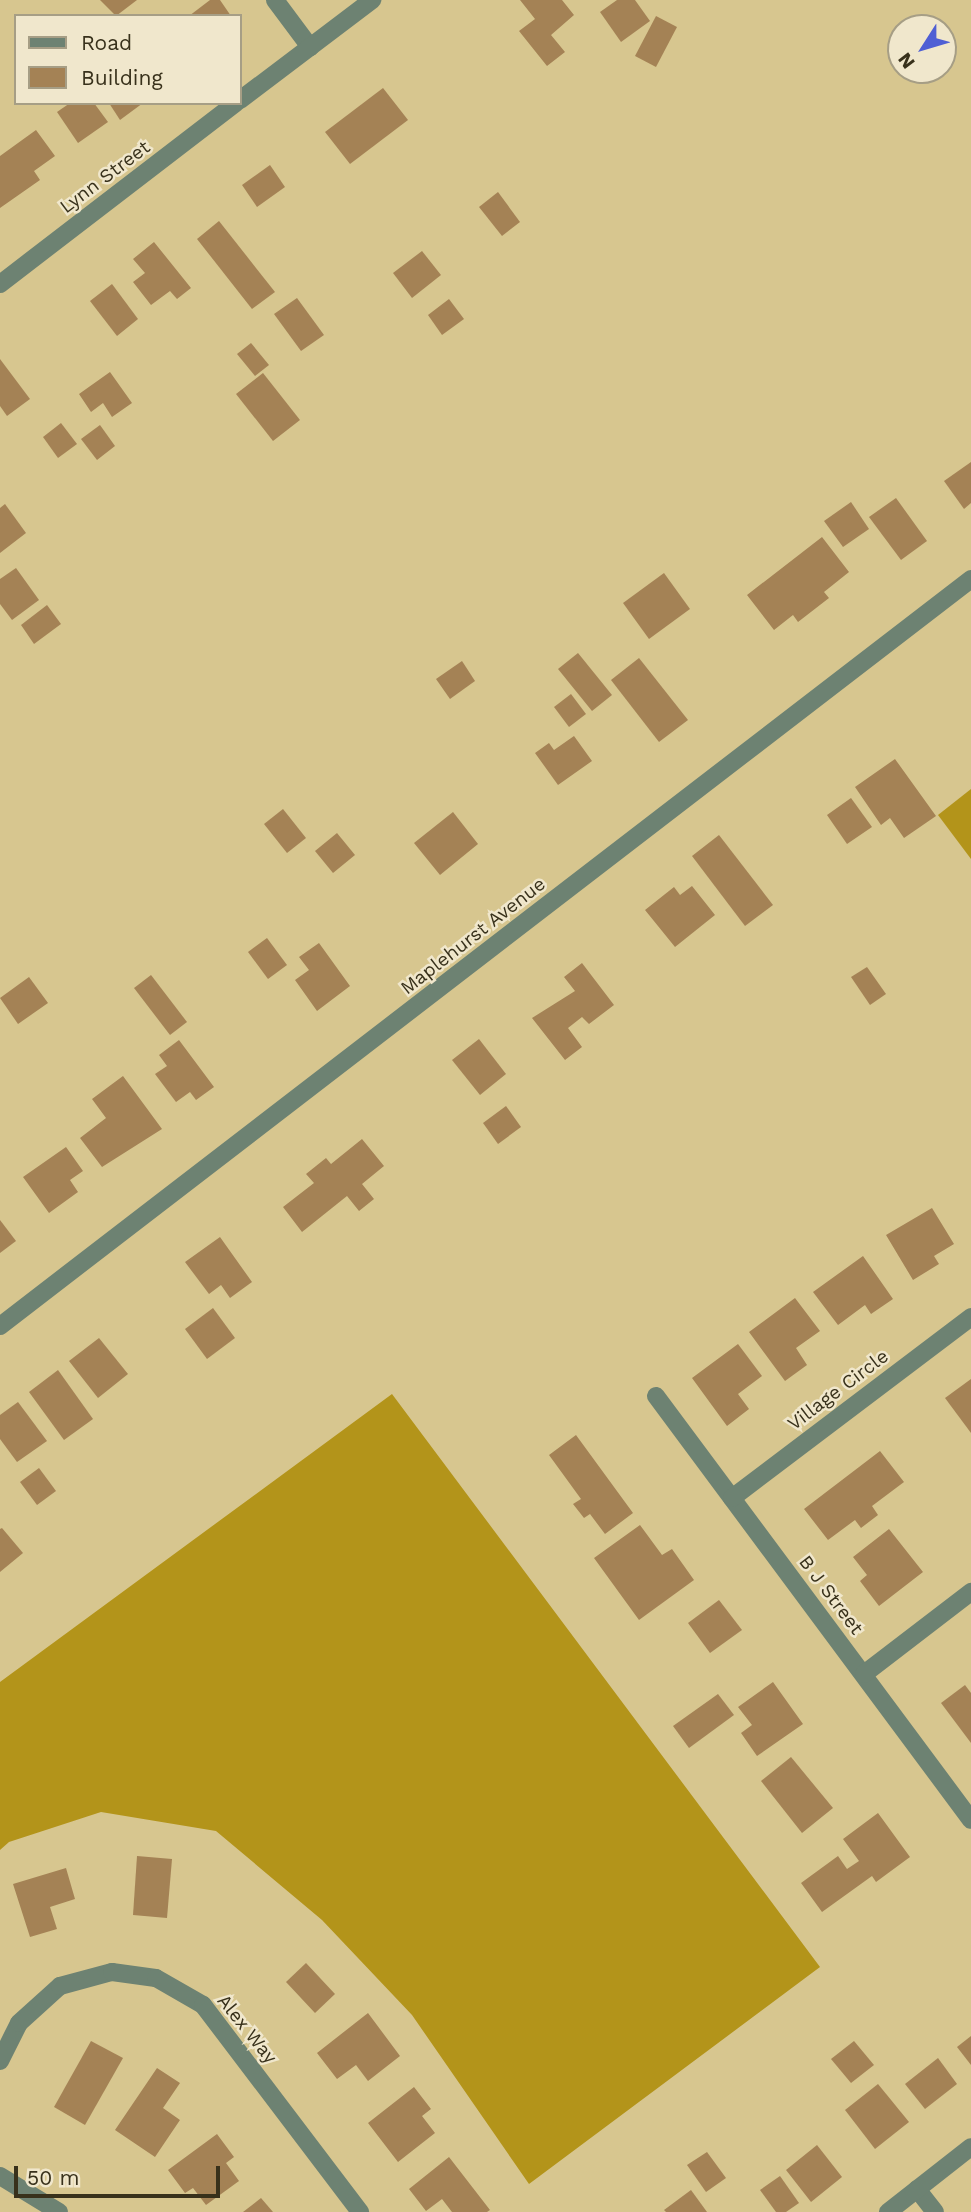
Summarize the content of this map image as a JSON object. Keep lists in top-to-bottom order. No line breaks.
{"streets":{"street":["Lynn Street","Maplehurst Avenue","Village Circle","B J Street","Alex Way"]},"crossings":[["Village Circle","B J Street"]],"legend":["Road","Building"],"scale_bar":"50 m","north":"bottom left"}
